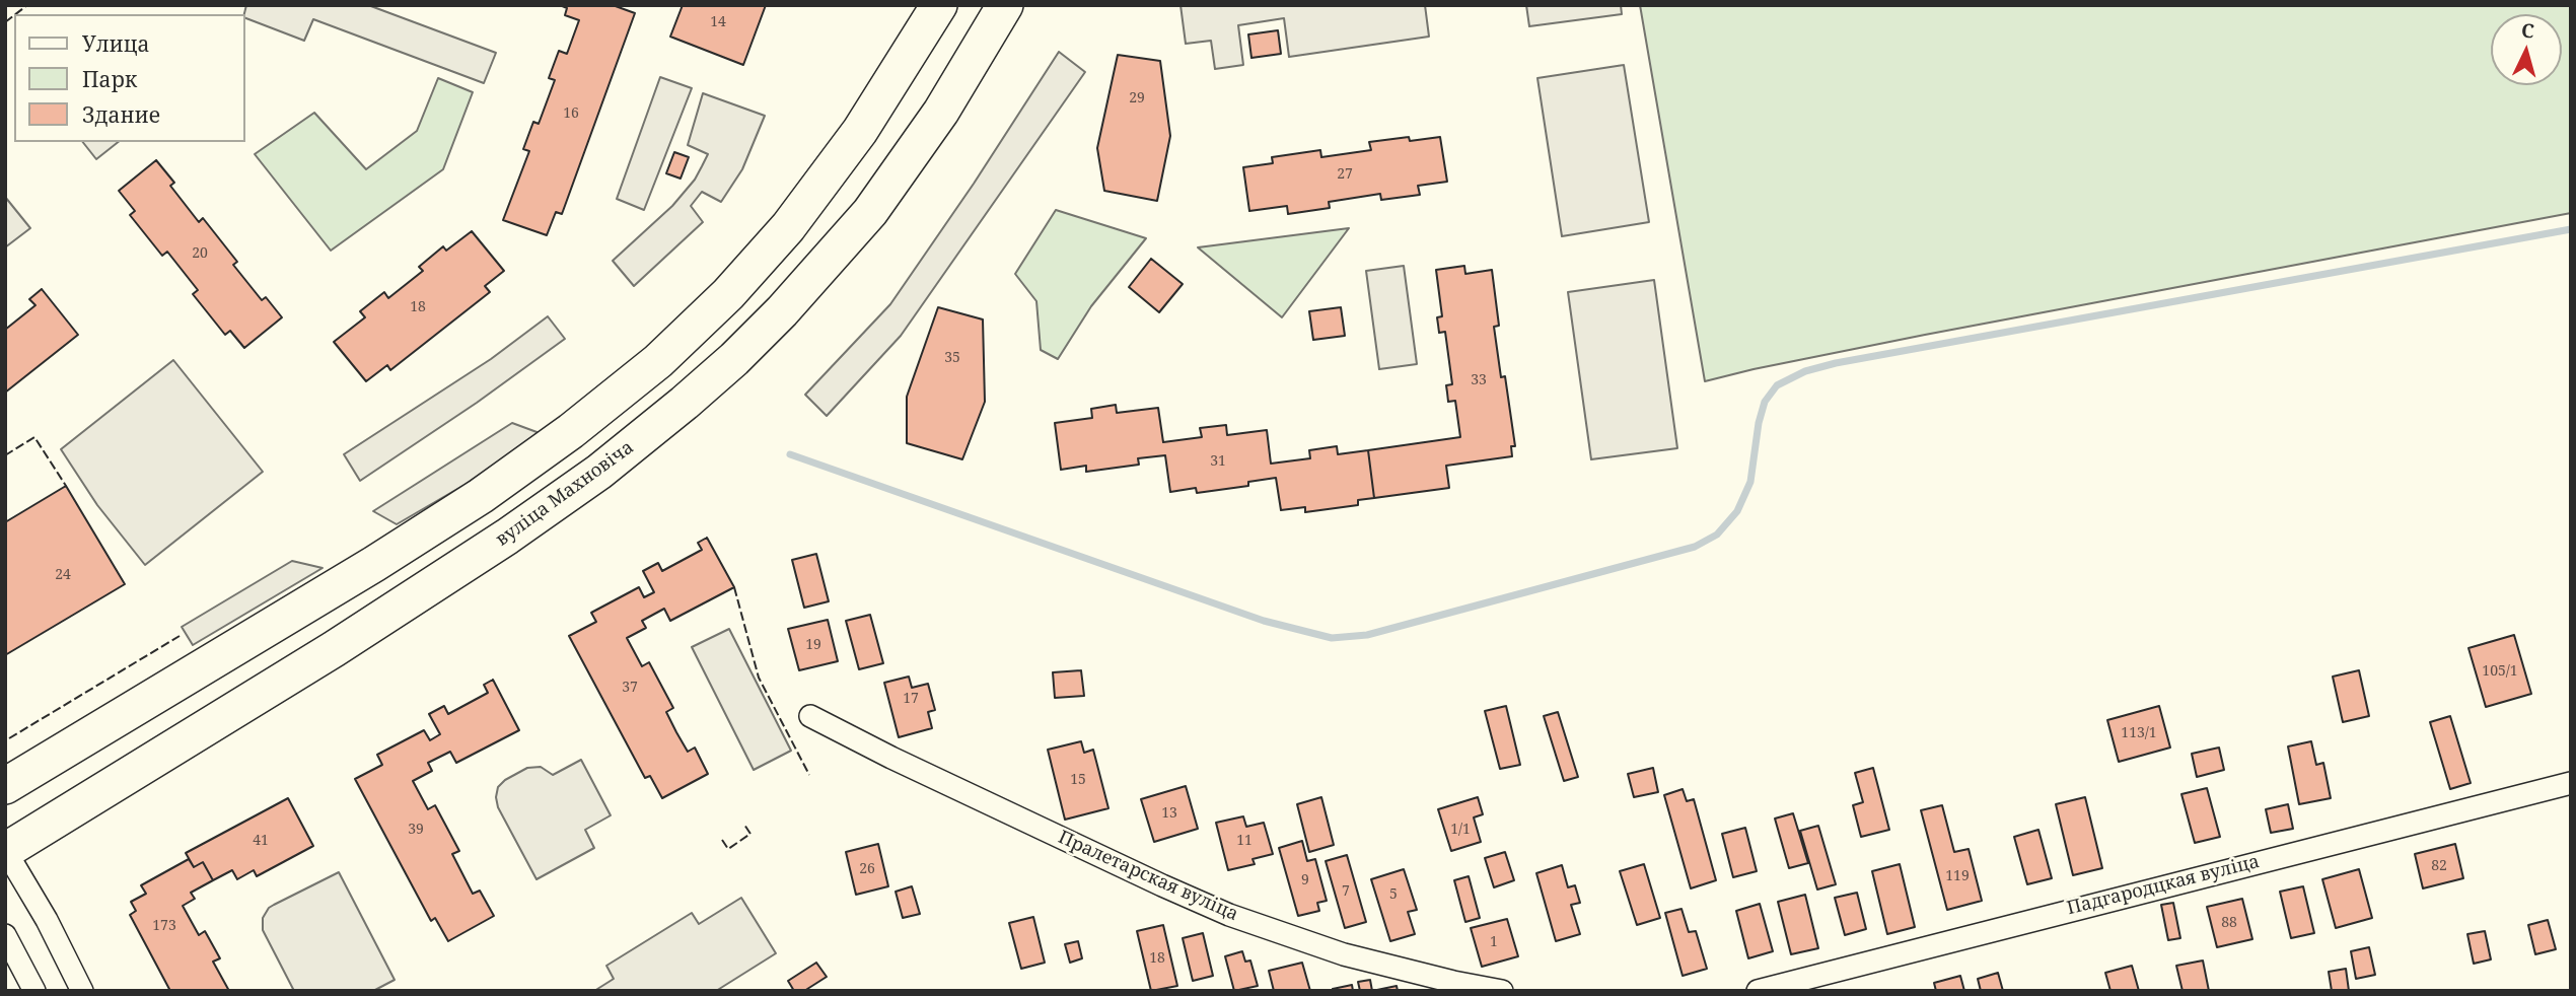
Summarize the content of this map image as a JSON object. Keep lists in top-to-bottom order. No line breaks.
{"streets":{"main road":["вуліца Махновіча"],"street":["Пралетарская вуліца","Падгародцкая вуліца"]},"house_numbers":["14","29","16","27","20","18","35","33","31","24","19","105/1","37","17","113/1","15","13","39","1/1","41","11","82","26","119","9","7","5","88","173","1","18"],"legend":["Улица","Парк","Здание"],"north":"top"}
